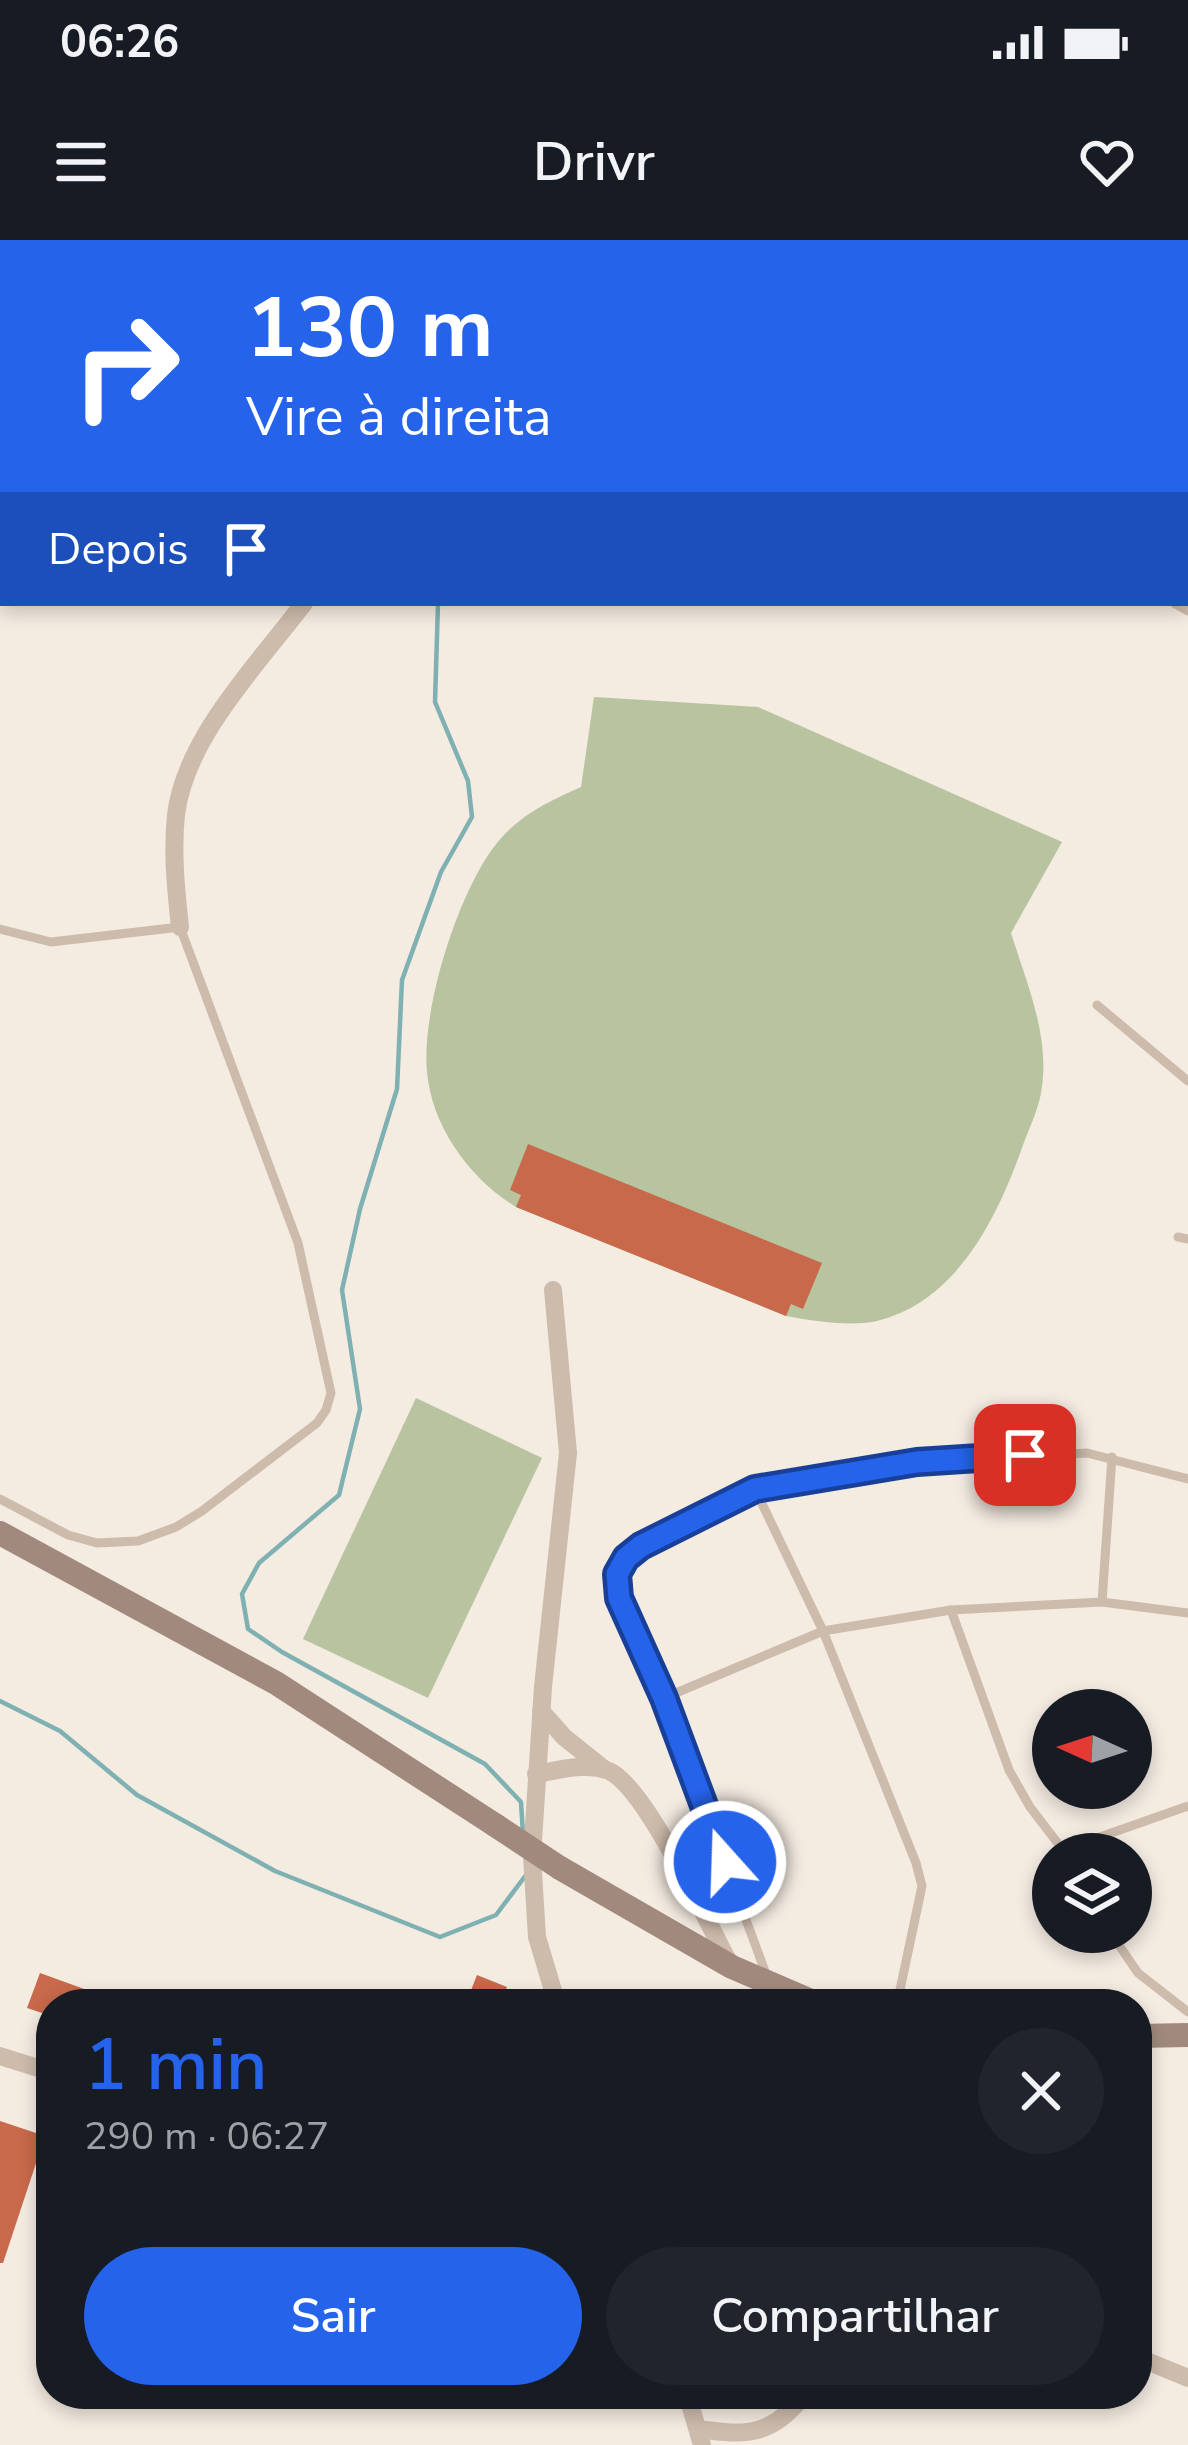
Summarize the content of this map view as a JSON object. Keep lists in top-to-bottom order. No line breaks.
{"north":"left","page":{"status":"06:26","header":"Drivr","turn":["130 m","Vire à direita"],"then":"Depois","heading":["1 min","290 m · 06:27"],"buttons":["Sair","Compartilhar"]}}
